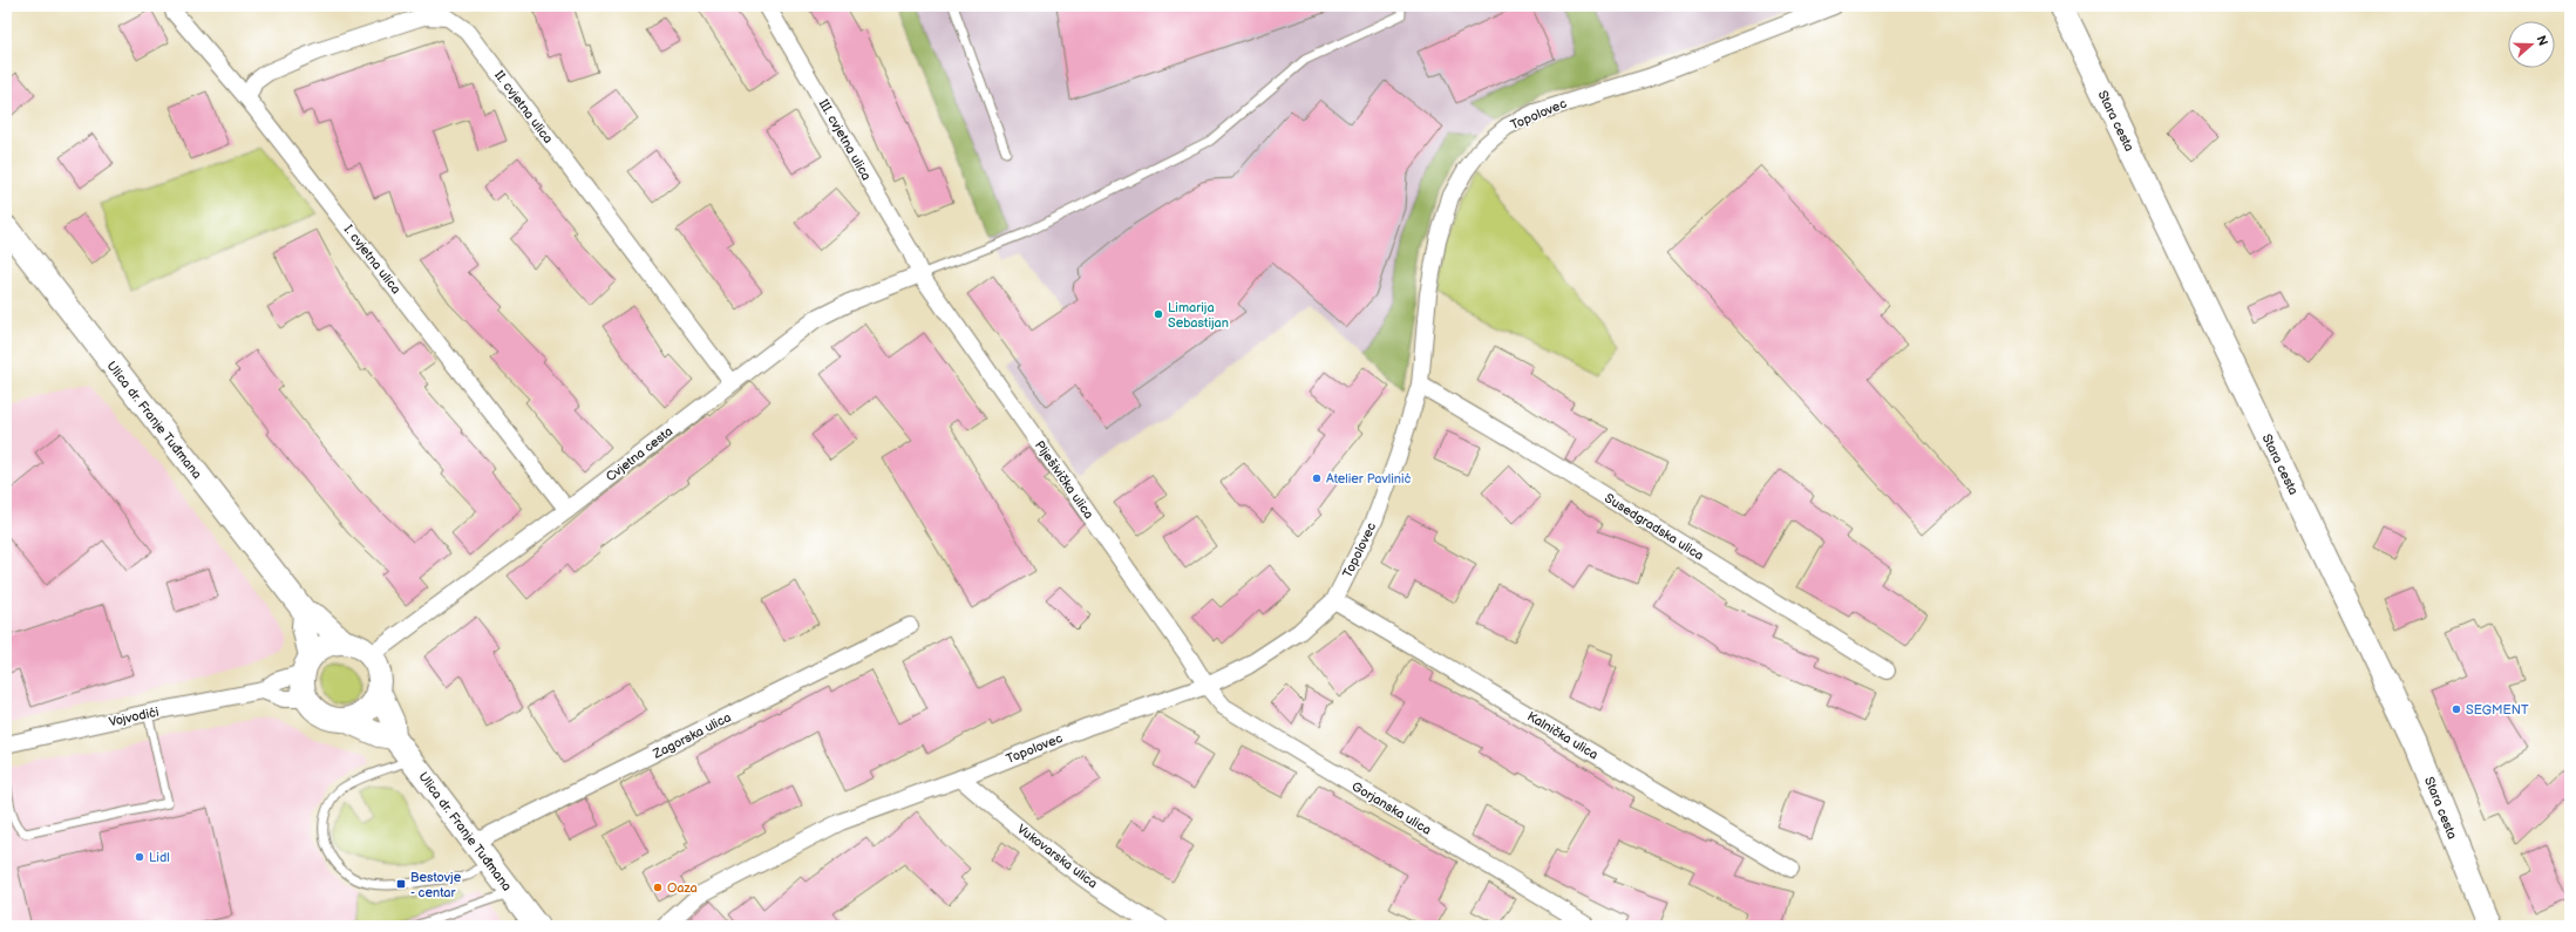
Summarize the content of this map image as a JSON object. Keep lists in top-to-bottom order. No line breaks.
{"streets":{"main road":["Stara cesta","Ulica dr. Franje Tuđmana"],"street":["II. cvjetna ulica","Topolovec","III. cvjetna ulica","I. cvjetna ulica","Cvjetna cesta","Plješivička ulica","Susedgradska ulica","Vojvodići","Zagorska ulica","Kalnička ulica","Gorjanska ulica","Vukovarska ulica"]},"crossings":[["II. cvjetna ulica","I. cvjetna ulica"],["II. cvjetna ulica","Cvjetna cesta"],["Topolovec","Plješivička ulica"],["Topolovec","Susedgradska ulica"],["Topolovec","Kalnička ulica"],["Topolovec","Gorjanska ulica"],["Topolovec","Vukovarska ulica"],["III. cvjetna ulica","Cvjetna cesta"],["III. cvjetna ulica","Plješivička ulica"],["I. cvjetna ulica","Cvjetna cesta"],["Ulica dr. Franje Tuđmana","Cvjetna cesta"],["Ulica dr. Franje Tuđmana","Vojvodići"],["Ulica dr. Franje Tuđmana","Zagorska ulica"],["Cvjetna cesta","Plješivička ulica"],["Cvjetna cesta","Vojvodići"],["Plješivička ulica","Gorjanska ulica"]],"places":{"other":["Limarija Sebastijan","Atelier Pavlinić","SEGMENT","Lidl","Oaza"],"transit":["Bestovje - centar"]},"north":"right"}
